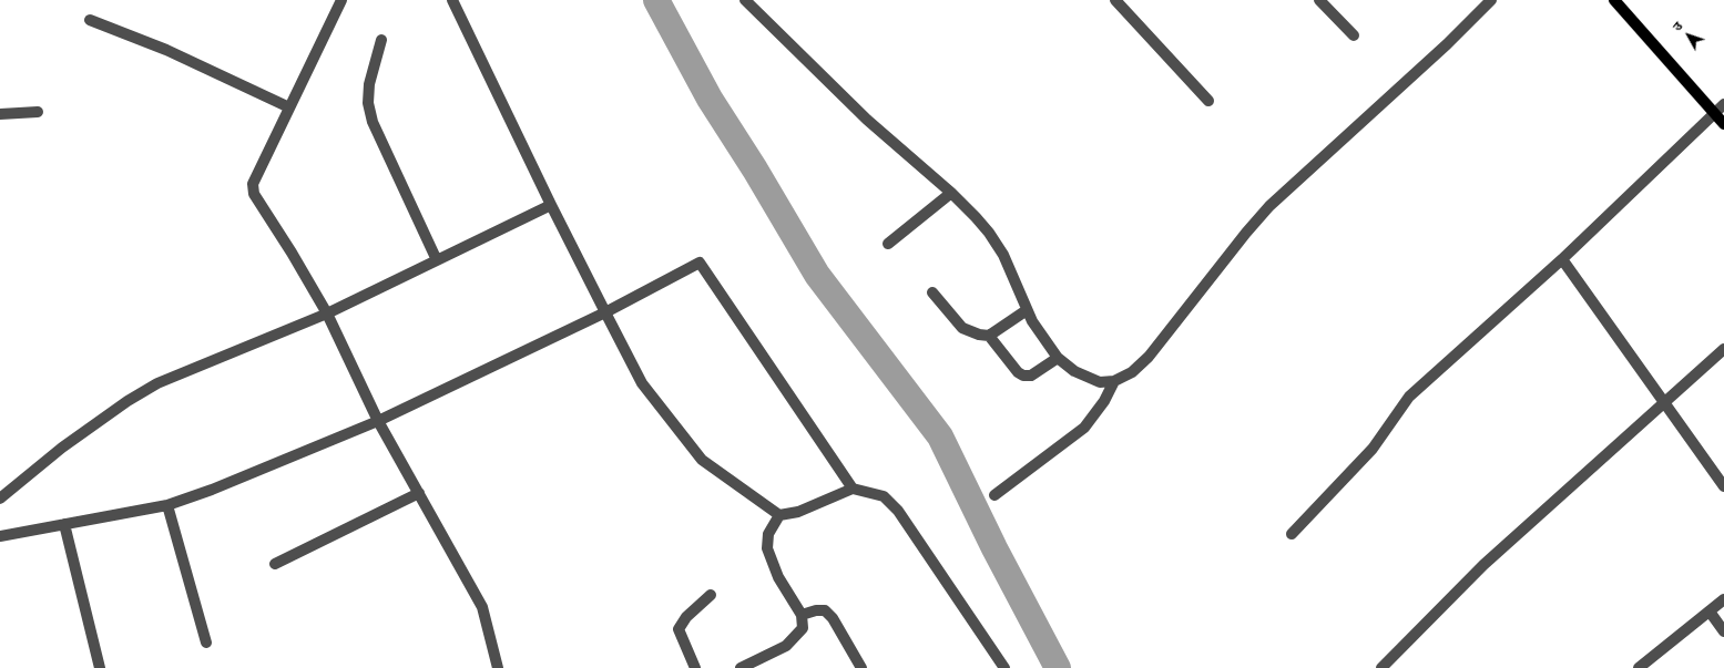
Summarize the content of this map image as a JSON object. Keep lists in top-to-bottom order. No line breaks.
{"north":"top left"}
